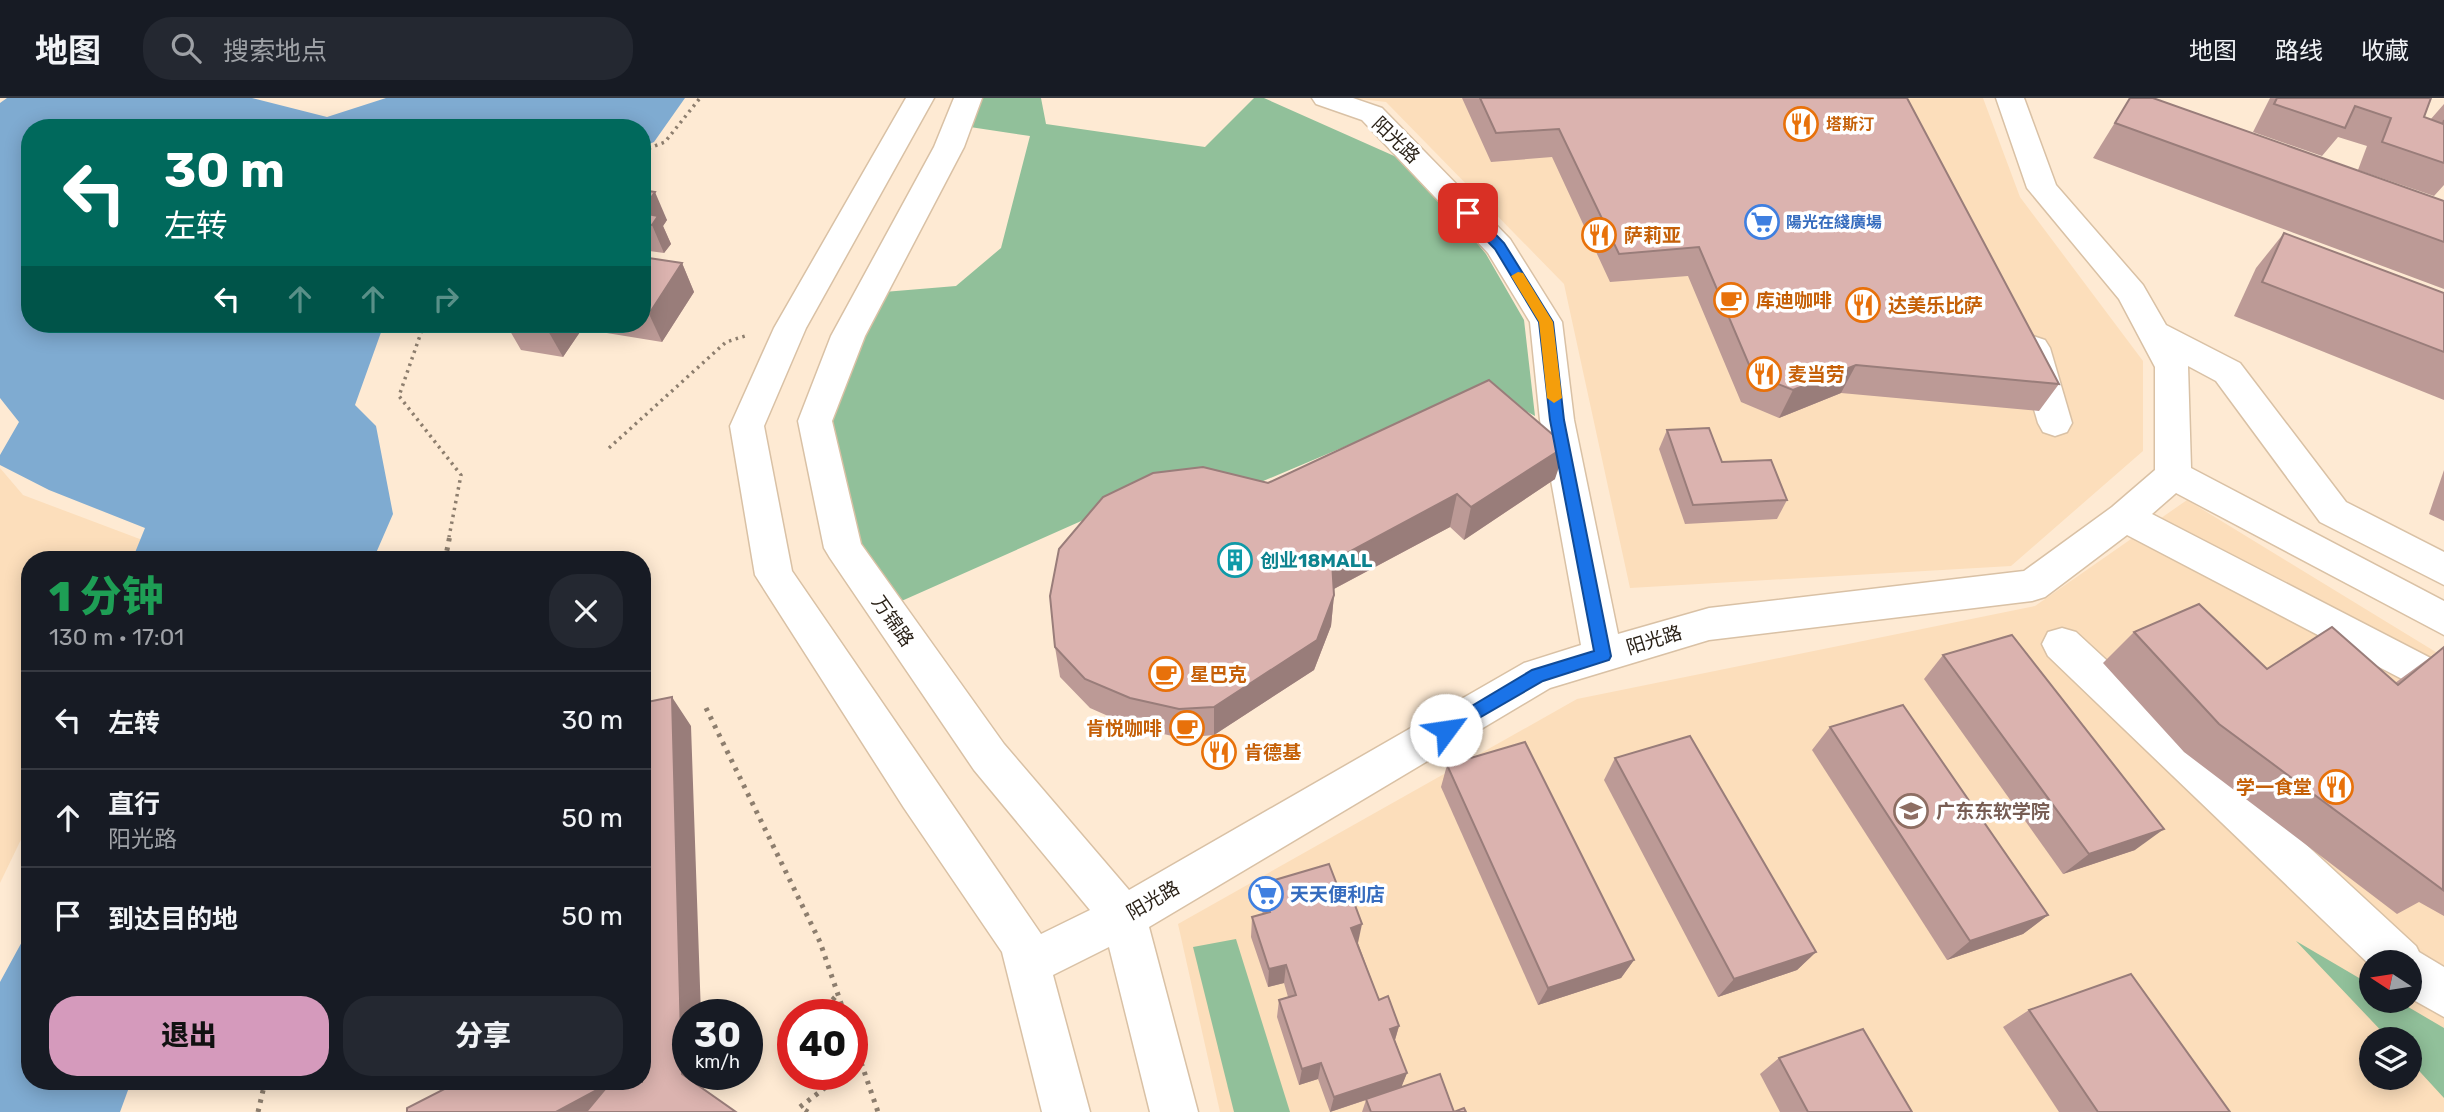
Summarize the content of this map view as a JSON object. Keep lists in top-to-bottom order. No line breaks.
{"streets":{"street":["阳光路","万锦路"]},"crossings":[["阳光路","万锦路"]],"places":{"restaurant":["塔斯汀","萨莉亚","达美乐比萨","麦当劳","肯德基","学一食堂"],"supermarket":["陽光在綫廣場","天天便利店"],"cafe":["库迪咖啡","星巴克","肯悦咖啡"],"building":["创业18MALL"],"school or university":["广东东软学院"]},"north":"left","page":{"header":"地图","search":"搜索地点","nav":["地图","路线","收藏"],"turn":["30 m","左转"],"heading":["1 分钟","130 m · 17:01"],"list":[{"name":"左转","value":"30 m"},{"name":"直行","note":"阳光路","value":"50 m"},{"name":"到达目的地","value":"50 m"}],"buttons":["退出","分享"],"speed":"30 km/h","limit":"40"}}
